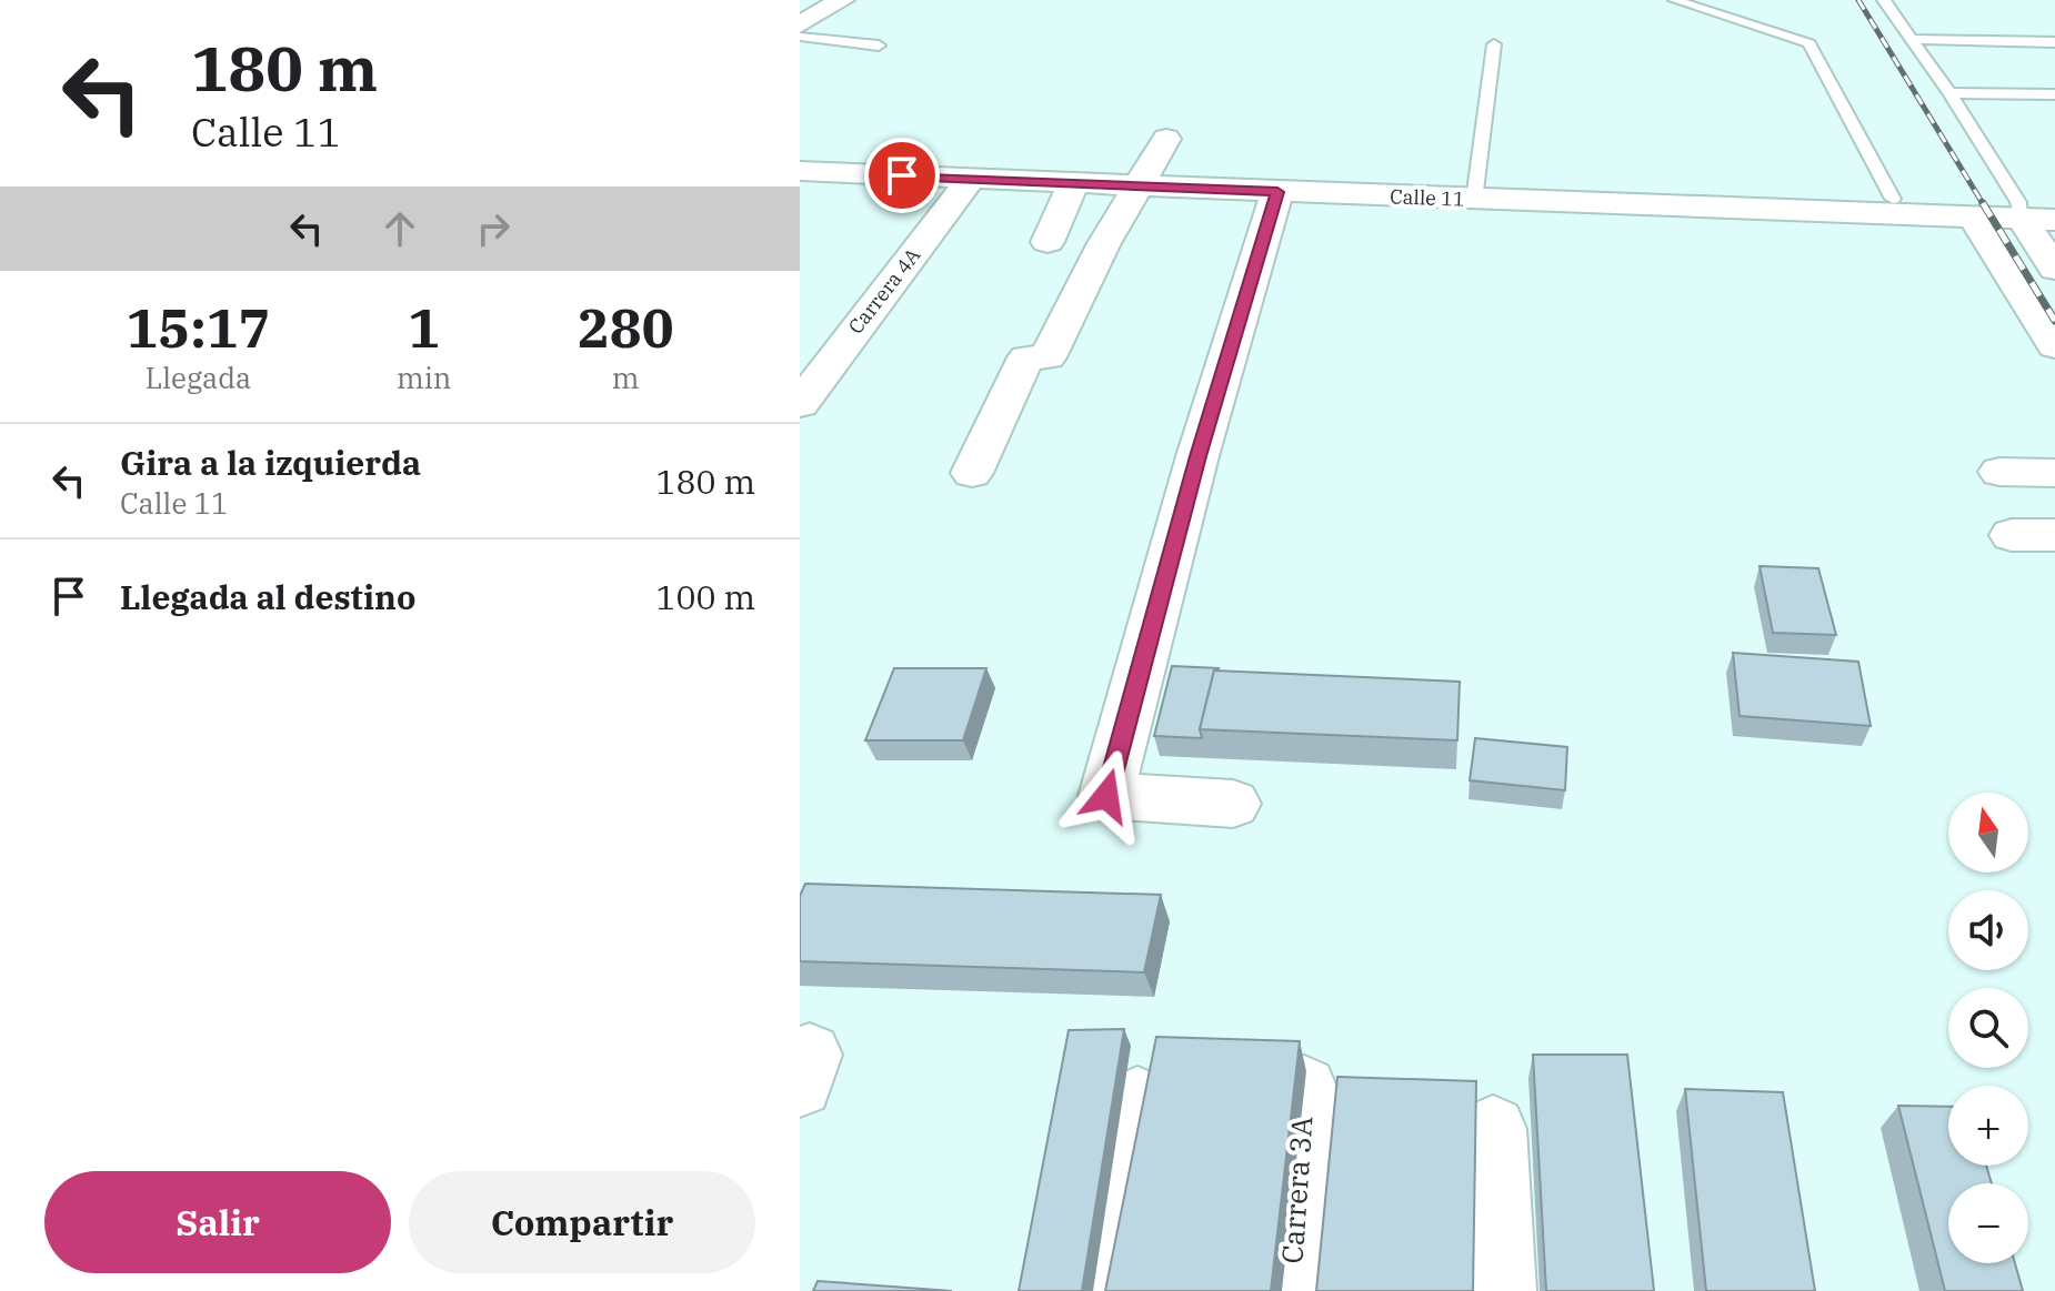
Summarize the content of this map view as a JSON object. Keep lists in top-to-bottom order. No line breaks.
{"streets":{"street":["Calle 11","Carrera 4A","Carrera 3A"]},"crossings":[["Calle 11","Carrera 4A"]],"north":"top","page":{"turn":["180 m","Calle 11"],"eta":["15:17","Llegada","1","min","280","m"],"list":[{"name":"Gira a la izquierda","note":"Calle 11","value":"180 m"},{"name":"Llegada al destino","value":"100 m"}],"map_buttons":["+","−"],"buttons":["Salir","Compartir"]}}
